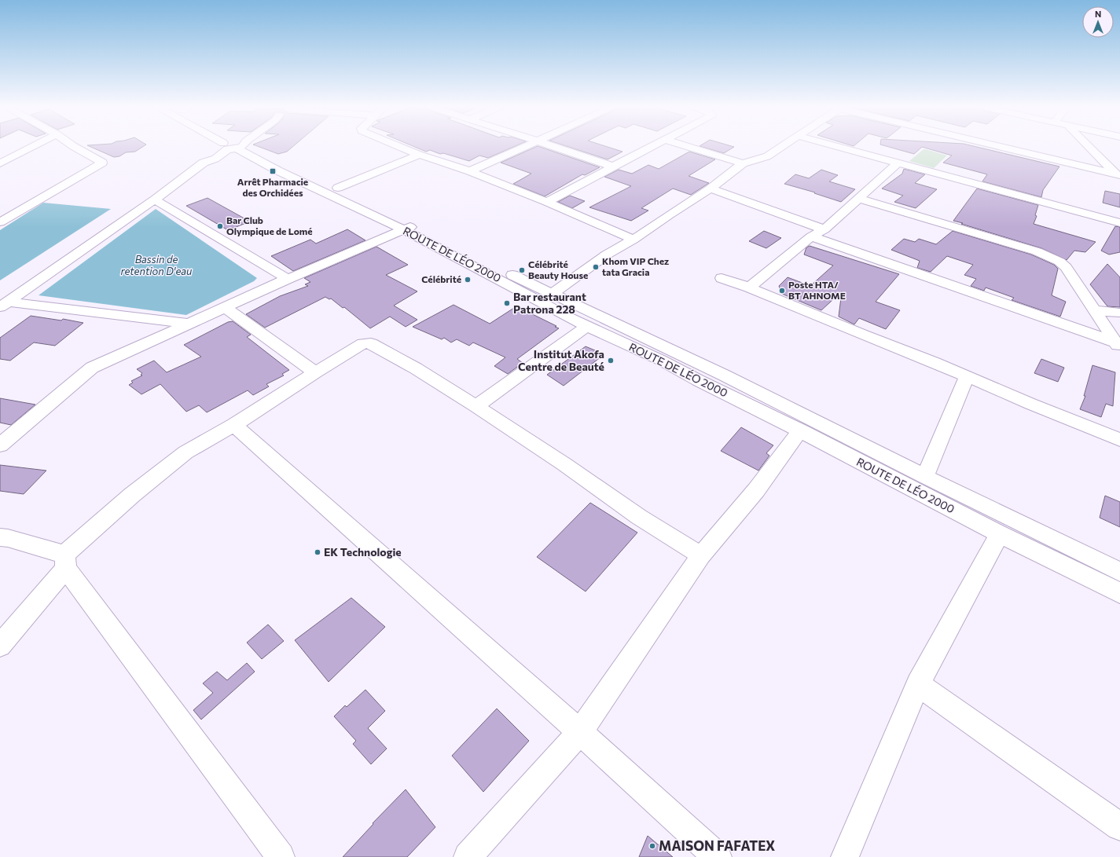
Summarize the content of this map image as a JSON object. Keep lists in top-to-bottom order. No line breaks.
{"streets":{"street":["ROUTE DE LÉO 2000"]},"water":["Bassin de retention D'eau"],"places":{"transit":["Arrêt Pharmacie des Orchidées"],"other":["Bar Club Olympique de Lomé","Khom VIP Chez tata Gracia","Célébrité Beauty House","Célébrité","Poste HTA/ BT AHNOME","Bar restaurant Patrona 228","Institut Akofa Centre de Beauté","EK Technologie","MAISON FAFATEX"]},"north":"top"}
